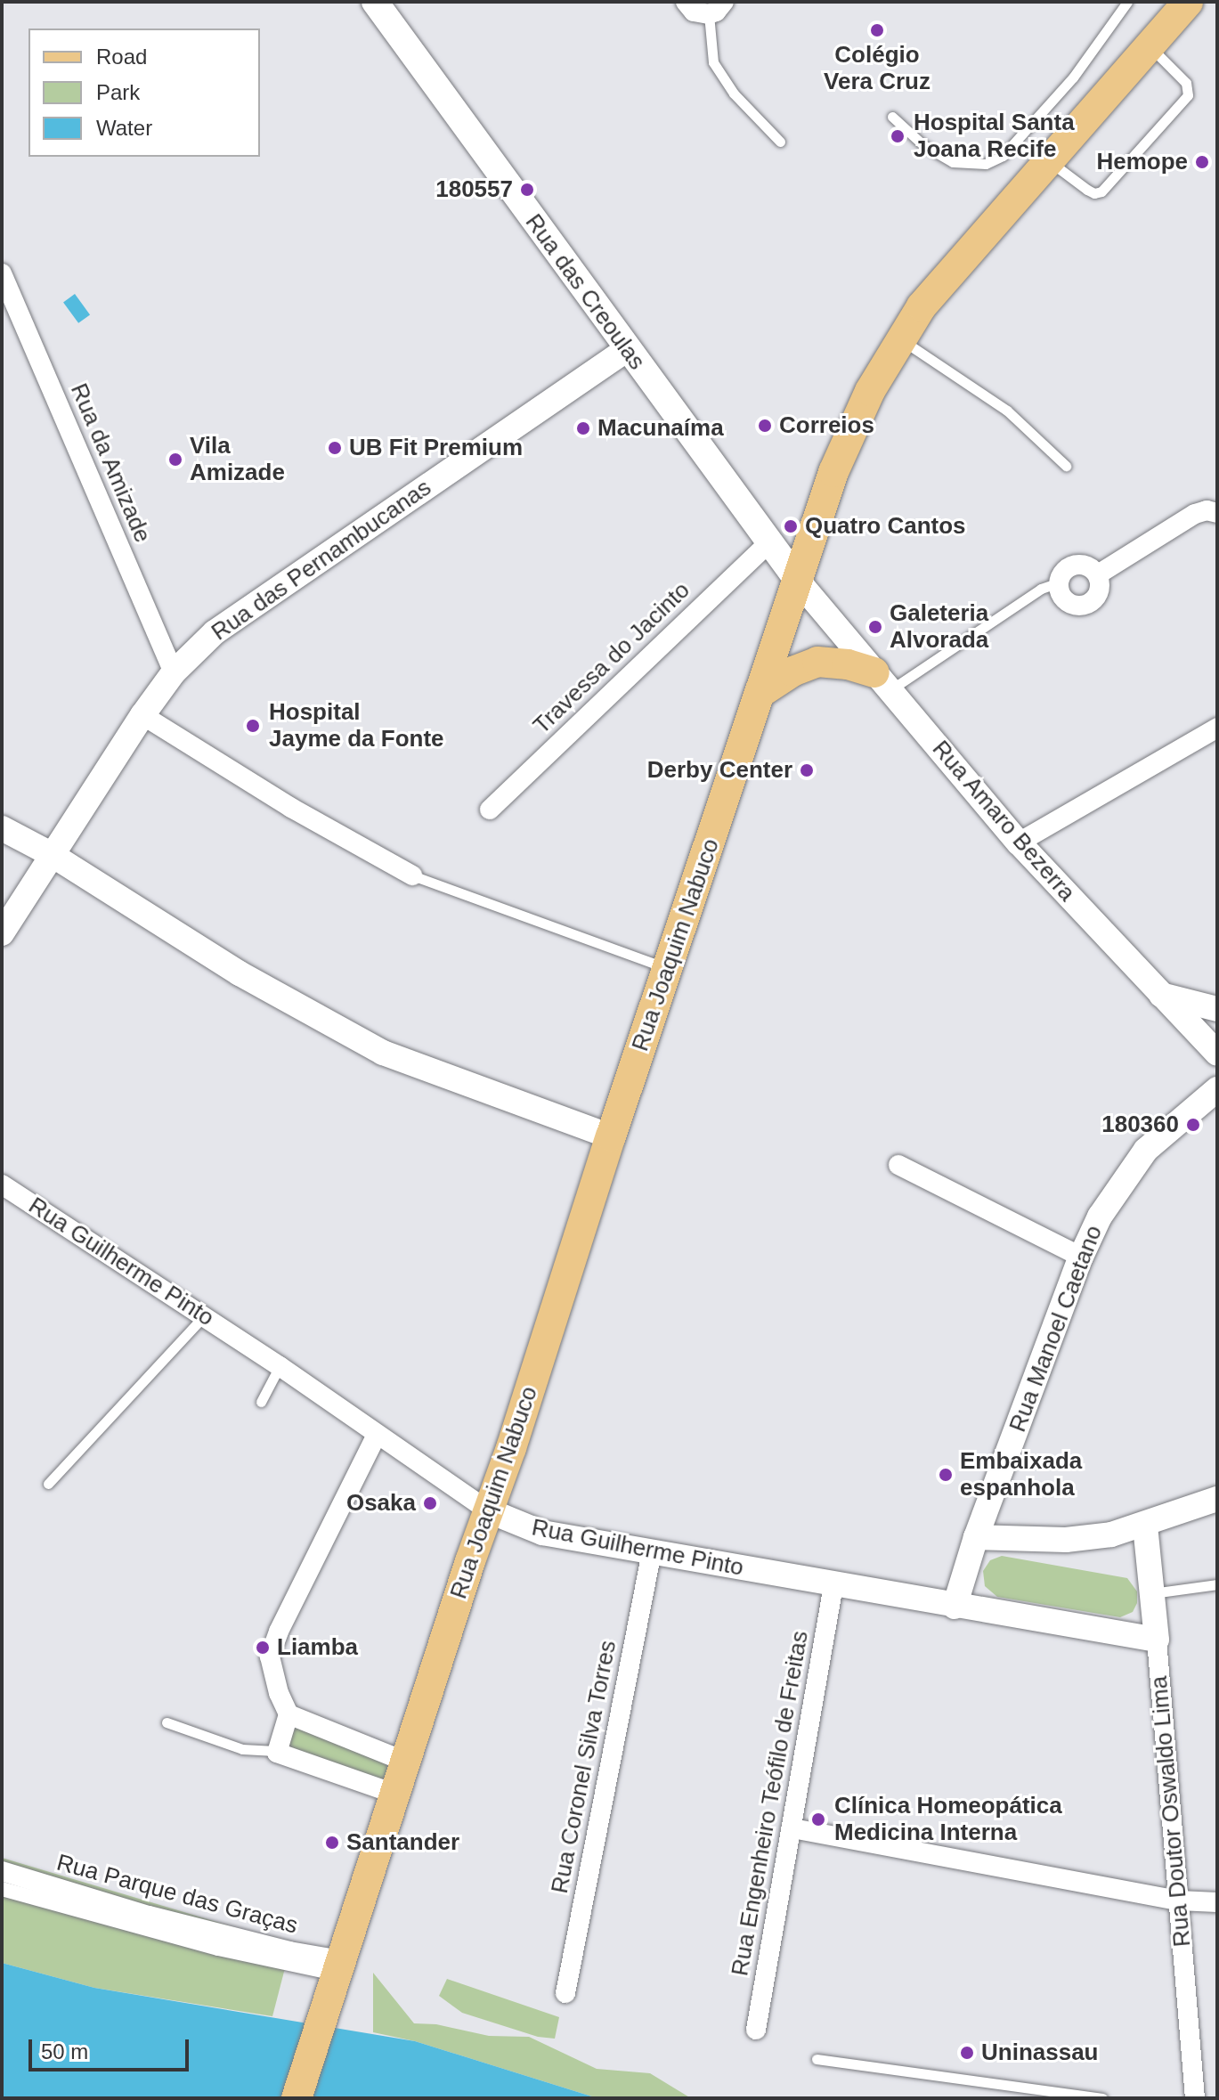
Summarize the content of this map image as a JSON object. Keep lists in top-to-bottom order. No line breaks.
{"streets":{"main road":["Rua das Creoulas","Rua Joaquim Nabuco"],"street":["Rua da Amizade","Rua das Pernambucanas","Travessa do Jacinto","Rua Amaro Bezerra","Rua Guilherme Pinto","Rua Manoel Caetano","Rua Coronel Silva Torres","Rua Engenheiro Teófilo de Freitas","Rua Doutor Oswaldo Lima","Rua Parque das Graças"]},"crossings":[["Rua das Creoulas","Rua das Pernambucanas"],["Rua das Creoulas","Travessa do Jacinto"],["Rua das Creoulas","Rua Amaro Bezerra"],["Rua das Creoulas","Rua Joaquim Nabuco"],["Rua da Amizade","Rua das Pernambucanas"],["Rua Amaro Bezerra","Rua Joaquim Nabuco"],["Rua Joaquim Nabuco","Rua Guilherme Pinto"],["Rua Joaquim Nabuco","Rua Parque das Graças"],["Rua Guilherme Pinto","Rua Manoel Caetano"],["Rua Guilherme Pinto","Rua Coronel Silva Torres"],["Rua Guilherme Pinto","Rua Engenheiro Teófilo de Freitas"],["Rua Guilherme Pinto","Rua Doutor Oswaldo Lima"]],"places":["Colégio Vera Cruz","Hospital Santa Joana Recife","Hemope","180557","Correios","Macunaíma","UB Fit Premium","Vila Amizade","Quatro Cantos","Galeteria Alvorada","Hospital Jayme da Fonte","Derby Center","180360","Embaixada espanhola","Osaka","Liamba","Clínica Homeopática Medicina Interna","Santander","Uninassau"],"legend":["Road","Park","Water"],"scale_bar":"50 m"}
